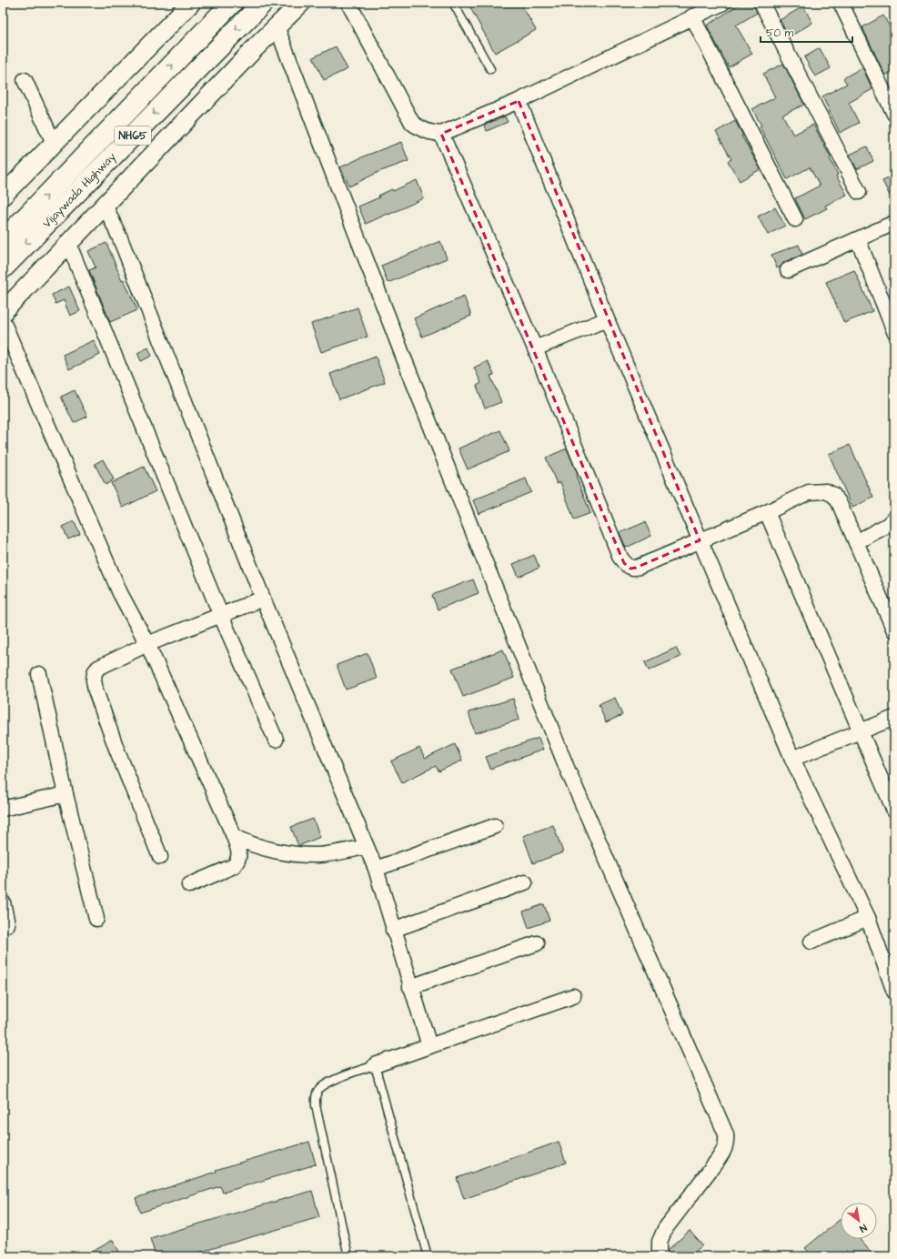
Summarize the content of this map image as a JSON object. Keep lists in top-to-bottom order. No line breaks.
{"streets":{"highway":["NH65","Vijaywada Highway"]},"scale_bar":"50 m","north":"bottom right"}
